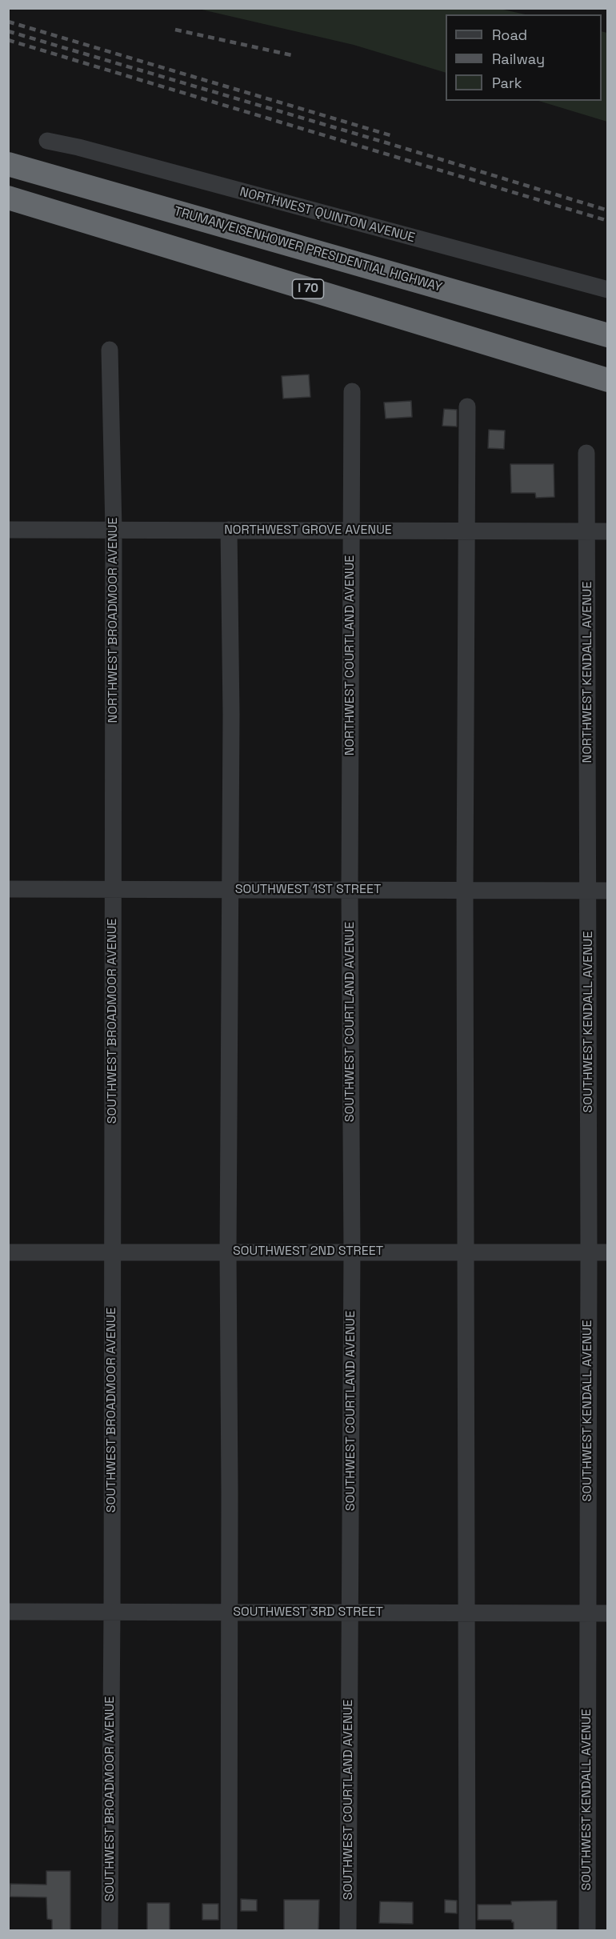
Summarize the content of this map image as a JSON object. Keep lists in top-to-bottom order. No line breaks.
{"streets":{"highway":["TRUMAN/EISENHOWER PRESIDENTIAL HIGHWAY","I 70"],"street":["NORTHWEST QUINTON AVENUE","NORTHWEST GROVE AVENUE","NORTHWEST BROADMOOR AVENUE","NORTHWEST COURTLAND AVENUE","NORTHWEST KENDALL AVENUE","SOUTHWEST 1ST STREET","SOUTHWEST BROADMOOR AVENUE","SOUTHWEST COURTLAND AVENUE","SOUTHWEST KENDALL AVENUE","SOUTHWEST 2ND STREET","SOUTHWEST 3RD STREET"]},"crossings":[["NORTHWEST GROVE AVENUE","NORTHWEST BROADMOOR AVENUE"],["NORTHWEST GROVE AVENUE","NORTHWEST COURTLAND AVENUE"],["NORTHWEST GROVE AVENUE","NORTHWEST KENDALL AVENUE"],["NORTHWEST BROADMOOR AVENUE","SOUTHWEST 1ST STREET"],["NORTHWEST BROADMOOR AVENUE","SOUTHWEST BROADMOOR AVENUE"],["NORTHWEST COURTLAND AVENUE","SOUTHWEST 1ST STREET"],["NORTHWEST COURTLAND AVENUE","SOUTHWEST COURTLAND AVENUE"],["NORTHWEST KENDALL AVENUE","SOUTHWEST 1ST STREET"],["NORTHWEST KENDALL AVENUE","SOUTHWEST KENDALL AVENUE"],["SOUTHWEST 1ST STREET","SOUTHWEST BROADMOOR AVENUE"],["SOUTHWEST 1ST STREET","SOUTHWEST COURTLAND AVENUE"],["SOUTHWEST 1ST STREET","SOUTHWEST KENDALL AVENUE"],["SOUTHWEST BROADMOOR AVENUE","SOUTHWEST 2ND STREET"],["SOUTHWEST BROADMOOR AVENUE","SOUTHWEST 3RD STREET"],["SOUTHWEST COURTLAND AVENUE","SOUTHWEST 2ND STREET"],["SOUTHWEST COURTLAND AVENUE","SOUTHWEST 3RD STREET"],["SOUTHWEST KENDALL AVENUE","SOUTHWEST 2ND STREET"],["SOUTHWEST KENDALL AVENUE","SOUTHWEST 3RD STREET"]],"legend":["Road","Railway","Park"]}
